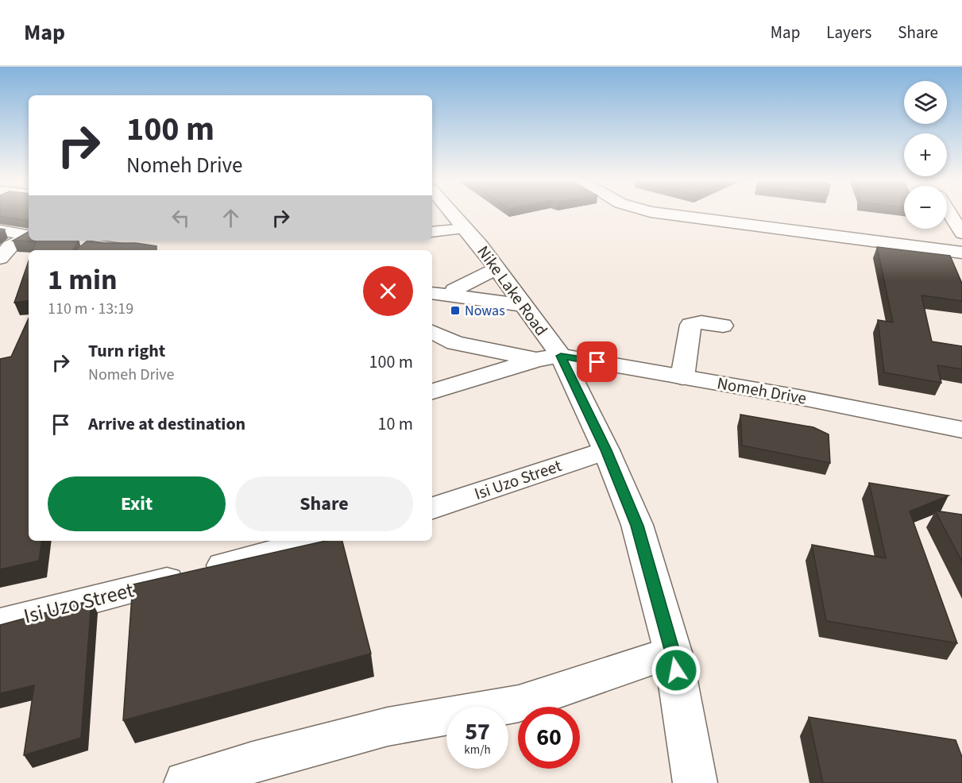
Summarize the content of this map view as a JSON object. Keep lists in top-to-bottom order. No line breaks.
{"streets":{"main road":["Nike Lake Road","Nomeh Drive","Isi Uzo Street"]},"crossings":[["Nike Lake Road","Nomeh Drive"],["Nike Lake Road","Isi Uzo Street"]],"places":{"transit":["Nowas"]},"page":{"header":"Map","nav":["Map","Layers","Share"],"map_buttons":["+","−"],"turn":["100 m","Nomeh Drive"],"heading":["1 min","110 m · 13:19"],"list":[{"name":"Turn right","note":"Nomeh Drive","value":"100 m"},{"name":"Arrive at destination","value":"10 m"}],"buttons":["Exit","Share"],"speed":"57 km/h","limit":"60"}}
